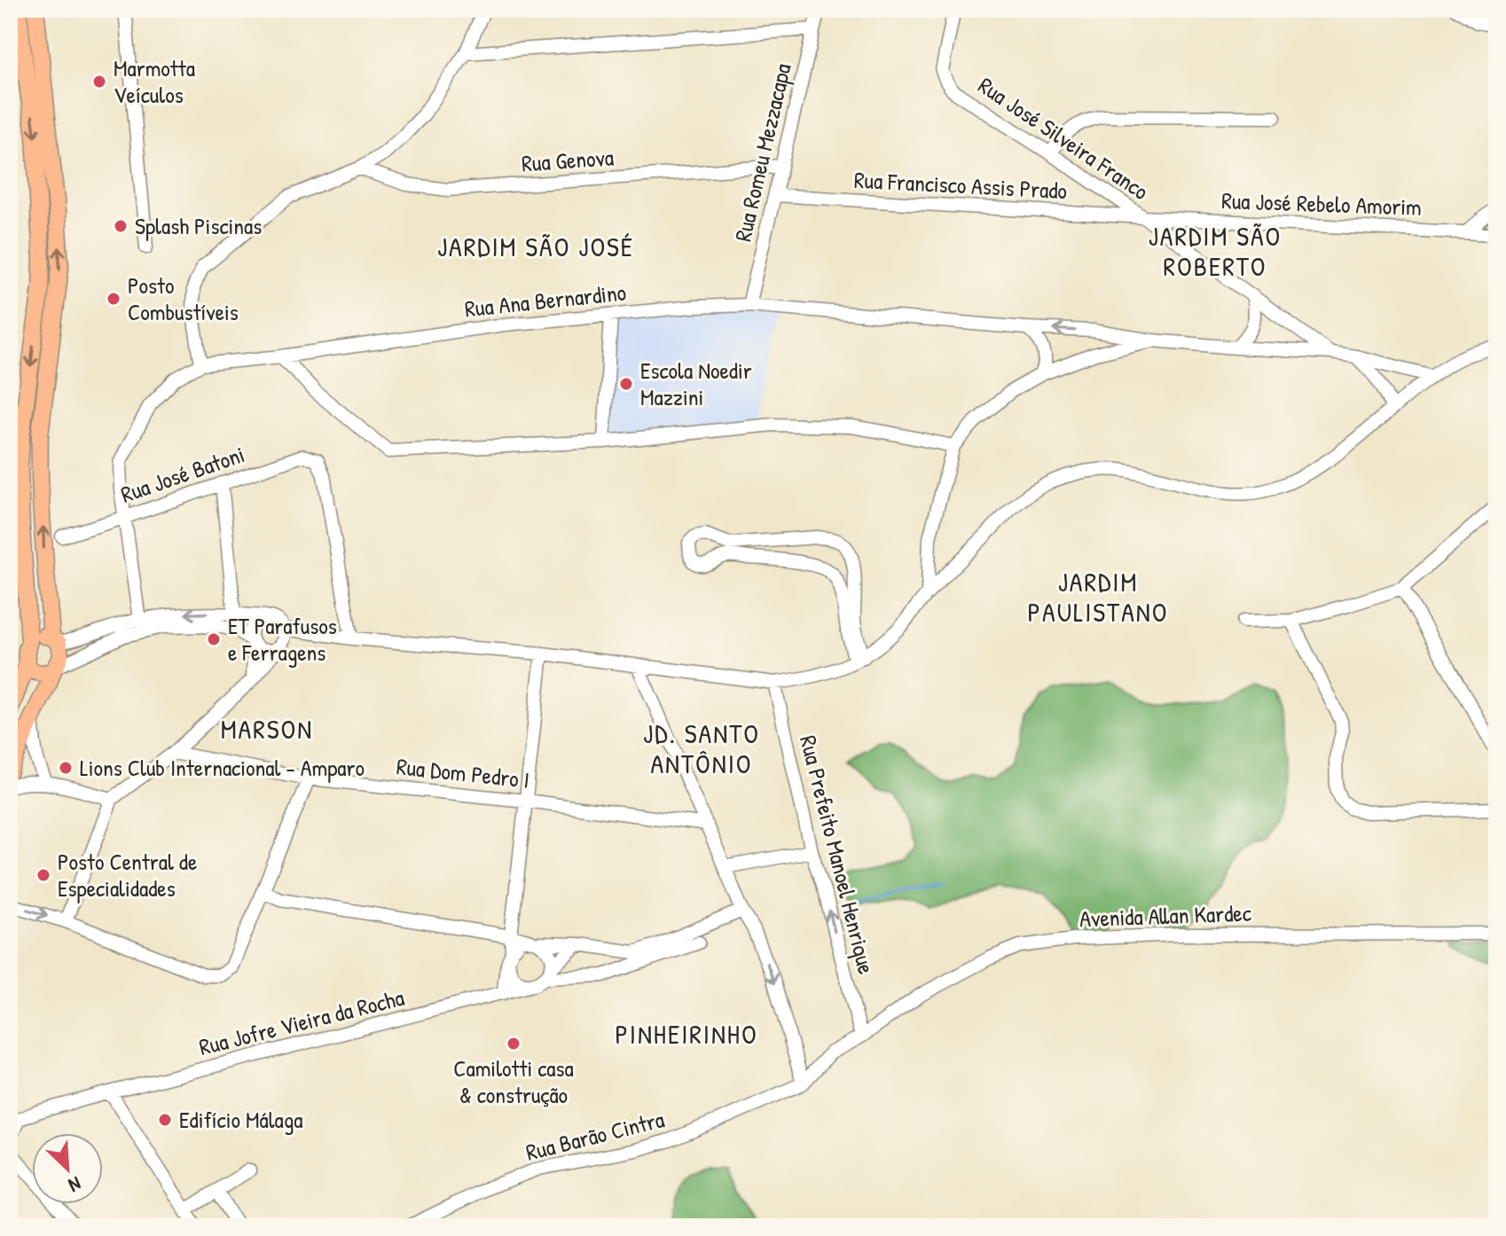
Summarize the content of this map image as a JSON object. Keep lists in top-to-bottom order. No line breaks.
{"streets":{"street":["Rua José Silveira Franco","Rua Romeu Mezzacapa","Rua Genova","Rua Francisco Assis Prado","Rua José Rebelo Amorim","Rua Ana Bernardino","Rua José Batoni","Rua Dom Pedro I","Rua Prefeito Manoel Henrique","Avenida Allan Kardec","Rua Jofre Vieira da Rocha","Rua Barão Cintra"]},"crossings":[["Rua José Silveira Franco","Rua Francisco Assis Prado"],["Rua José Silveira Franco","Rua José Rebelo Amorim"],["Rua Romeu Mezzacapa","Rua Genova"],["Rua Romeu Mezzacapa","Rua Francisco Assis Prado"],["Rua Romeu Mezzacapa","Rua Ana Bernardino"],["Rua Francisco Assis Prado","Rua José Rebelo Amorim"],["Rua Ana Bernardino","Rua José Batoni"],["Rua Prefeito Manoel Henrique","Avenida Allan Kardec"],["Rua Prefeito Manoel Henrique","Rua Barão Cintra"],["Avenida Allan Kardec","Rua Barão Cintra"]],"districts":["JARDIM SÃO ROBERTO","JARDIM SÃO JOSÉ","JARDIM PAULISTANO","MARSON","JD. SANTO ANTÔNIO","PINHEIRINHO"],"places":["Marmotta Veículos","Splash Piscinas","Posto Combustíveis","Escola Noedir Mazzini","ET Parafusos e Ferragens","Lions Club Internacional - Amparo","Posto Central de Especialidades","Camilotti casa & construção","Edifício Málaga"],"north":"bottom right"}
